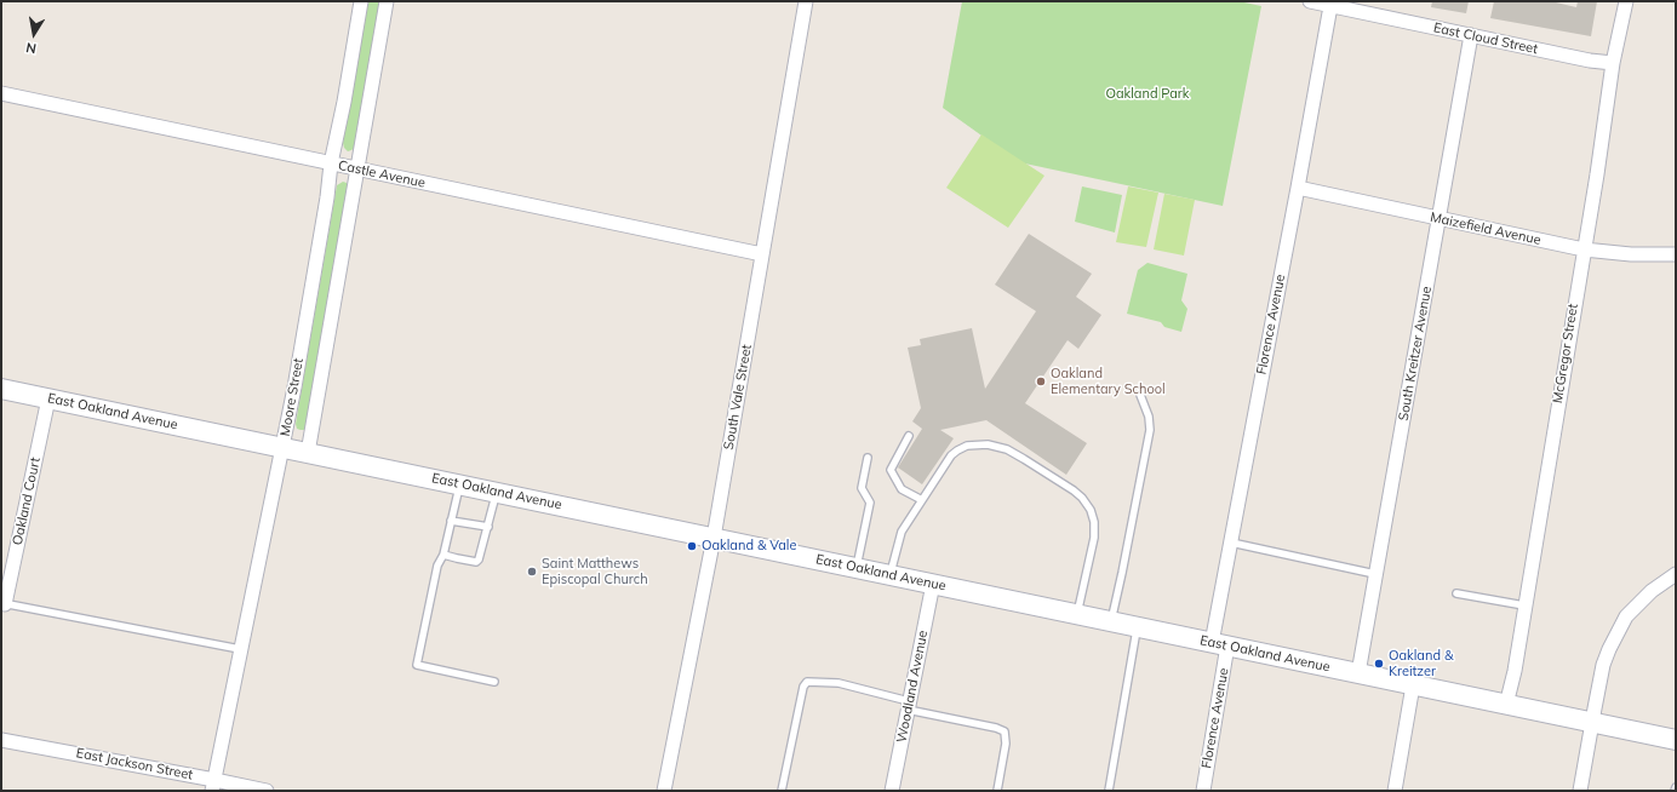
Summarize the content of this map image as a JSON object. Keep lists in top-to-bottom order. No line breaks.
{"streets":{"main road":["East Oakland Avenue"],"street":["East Cloud Street","Castle Avenue","Maizefield Avenue","Florence Avenue","South Kreitzer Avenue","McGregor Street","Moore Street","South Vale Street","Oakland Court","Woodland Avenue","East Jackson Street"]},"crossings":[["East Cloud Street","Florence Avenue"],["East Cloud Street","South Kreitzer Avenue"],["East Cloud Street","McGregor Street"],["Castle Avenue","Moore Street"],["Castle Avenue","South Vale Street"],["Maizefield Avenue","Florence Avenue"],["Maizefield Avenue","South Kreitzer Avenue"],["Maizefield Avenue","McGregor Street"],["Florence Avenue","East Oakland Avenue"],["South Kreitzer Avenue","East Oakland Avenue"],["McGregor Street","East Oakland Avenue"],["Moore Street","East Oakland Avenue"],["Moore Street","East Jackson Street"],["South Vale Street","East Oakland Avenue"],["East Oakland Avenue","Oakland Court"],["East Oakland Avenue","Woodland Avenue"]],"parks":["Oakland Park"],"places":["Oakland Elementary School","Oakland & Vale","Saint Matthews Episcopal Church","Oakland & Kreitzer"],"north":"bottom"}
